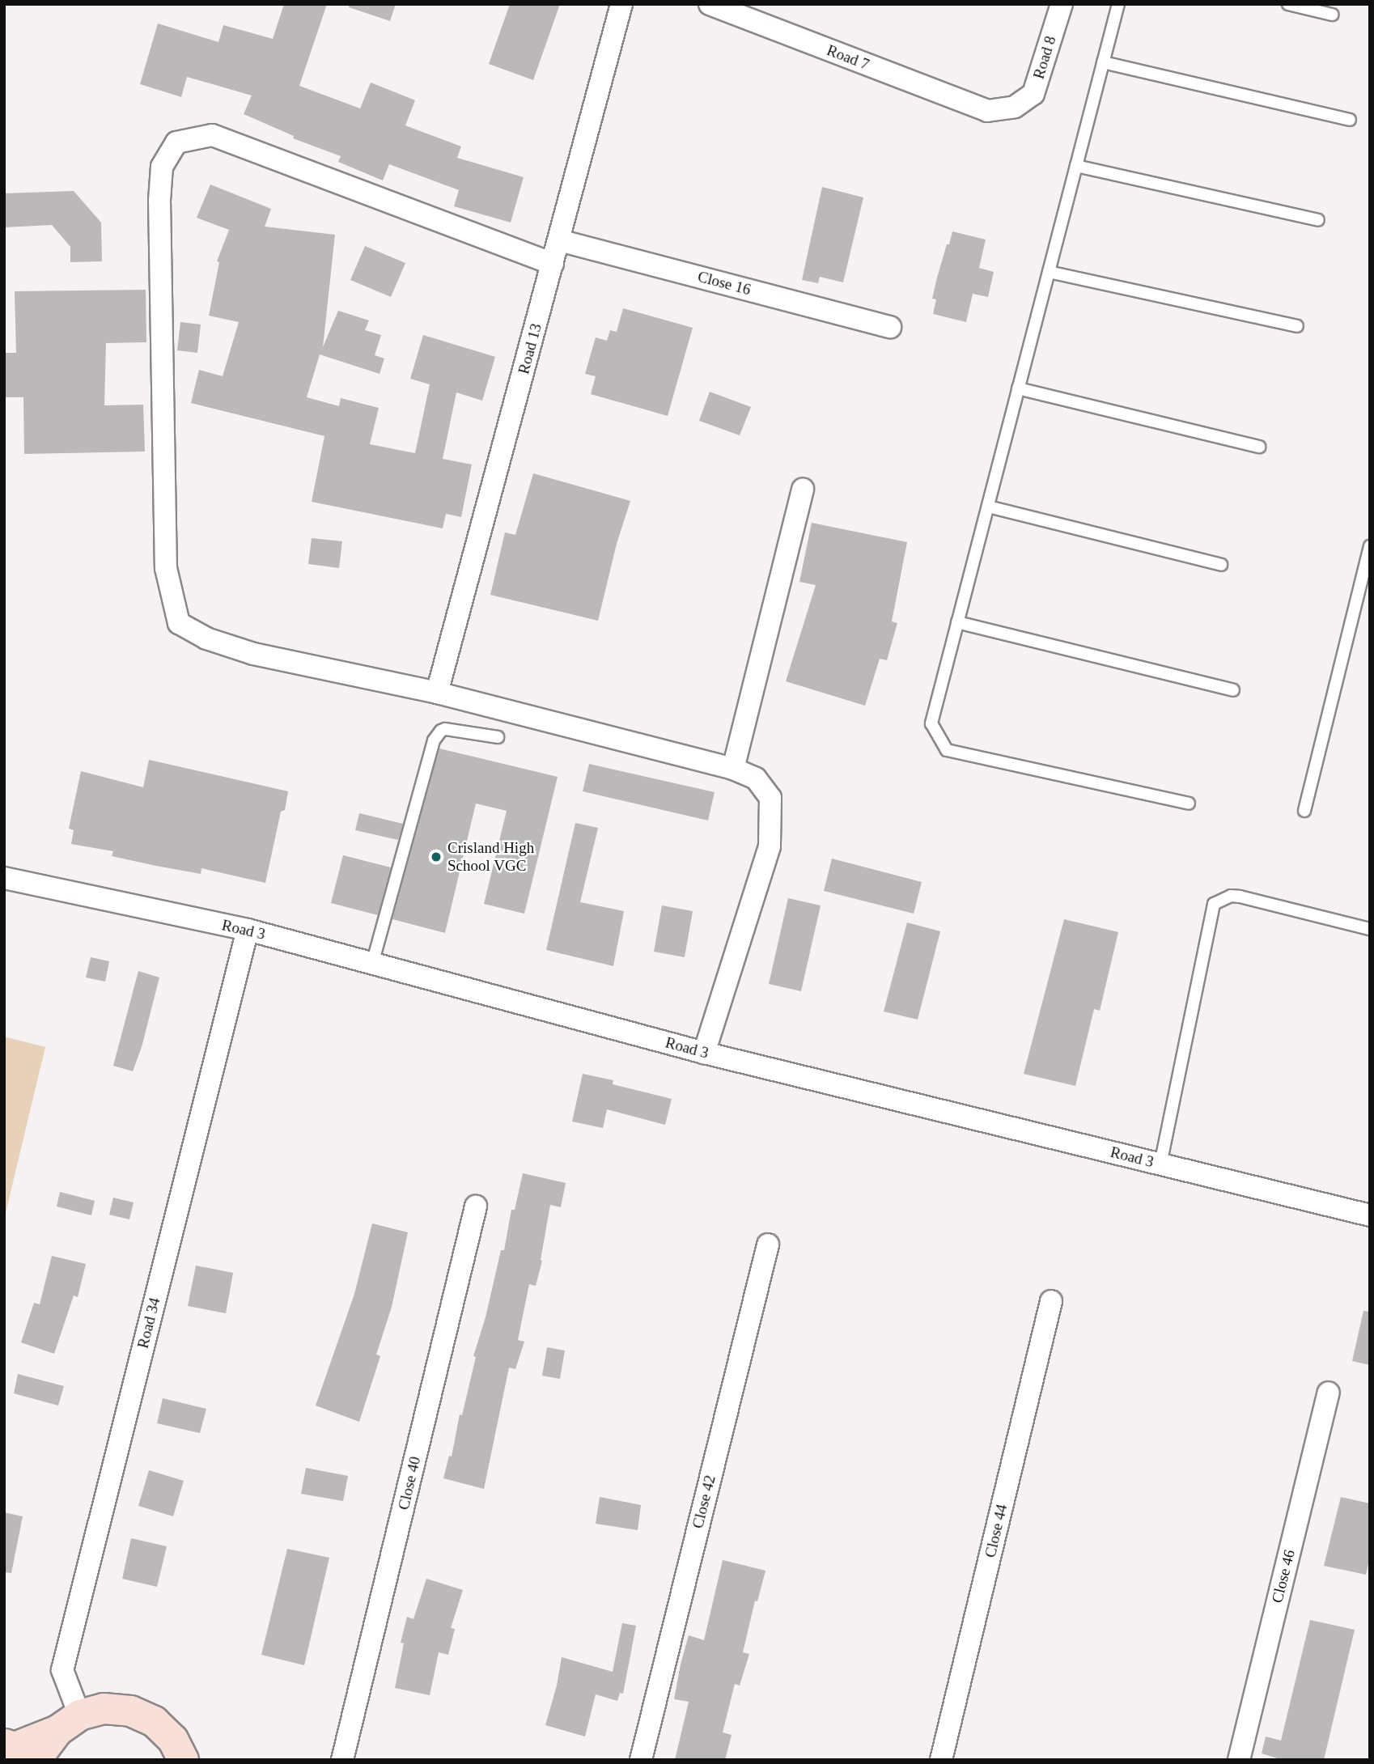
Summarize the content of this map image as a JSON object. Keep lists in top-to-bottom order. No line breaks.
{"streets":{"street":["Road 7","Road 8","Close 16","Road 13","Road 3","Road 34","Close 40","Close 42","Close 44","Close 46"]},"crossings":[["Road 7","Road 8"],["Close 16","Road 13"],["Road 3","Road 34"]],"places":["Crisland High School VGC"]}
